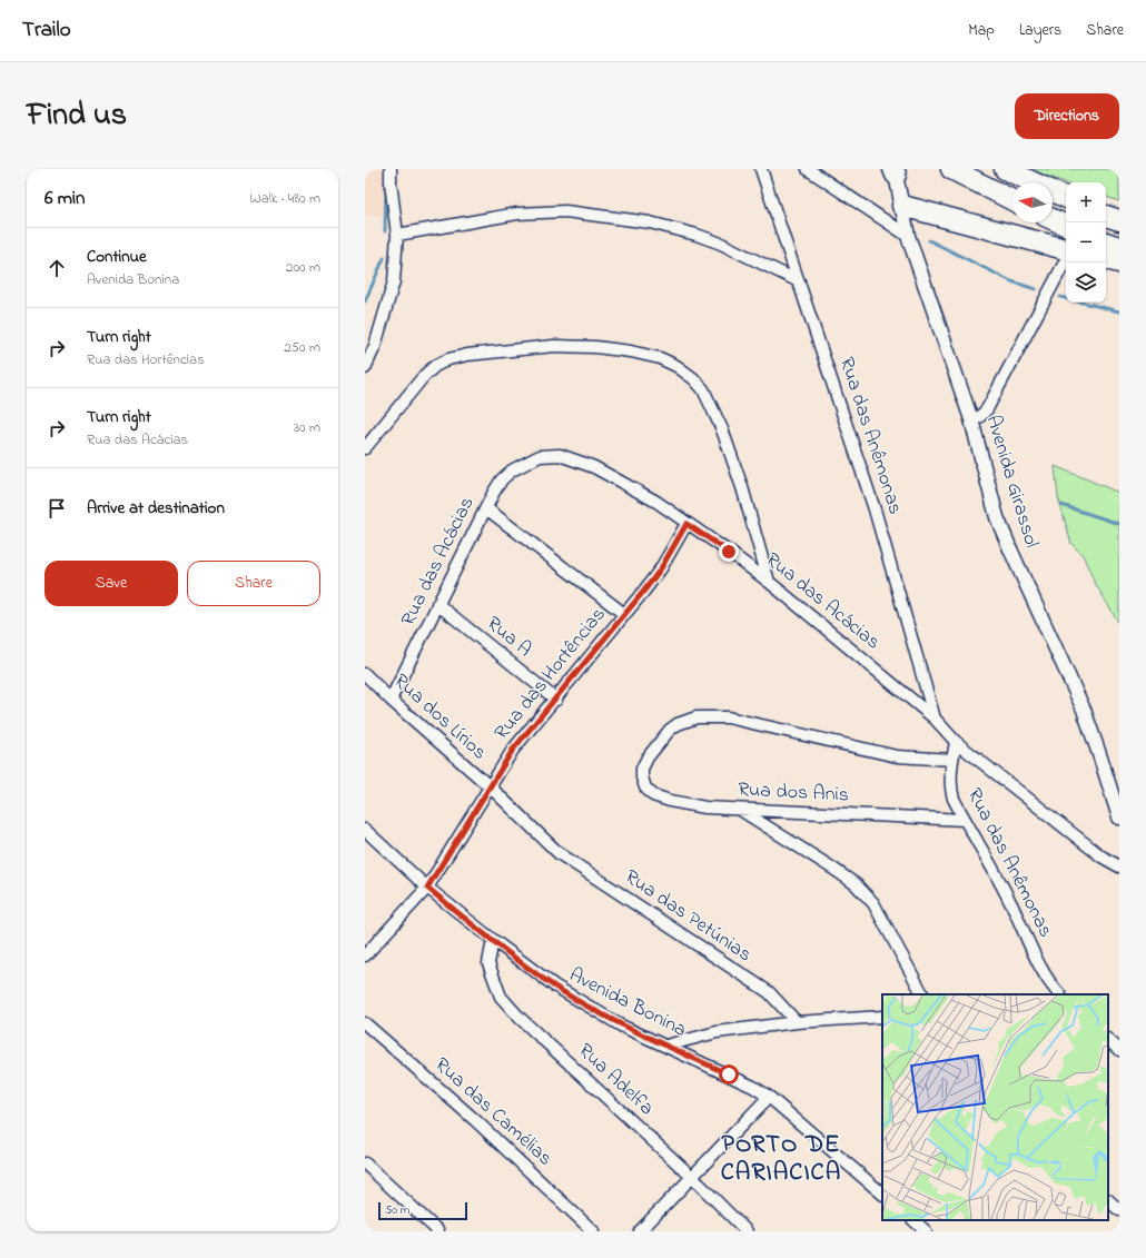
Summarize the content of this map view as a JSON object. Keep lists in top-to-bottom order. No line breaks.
{"streets":{"street":["Rua das Anêmonas","Avenida Girassol","Rua das Acácias","Rua A","Rua das Hortências","Rua dos Lírios","Rua dos Anis","Rua das Petúnias","Avenida Bonina","Rua Adelfa","Rua das Camélias"]},"crossings":[["Rua das Anêmonas","Rua das Acácias"],["Rua das Anêmonas","Rua dos Anis"],["Rua das Acácias","Rua A"],["Rua das Acácias","Rua das Hortências"],["Rua das Acácias","Rua dos Lírios"],["Rua A","Rua das Hortências"],["Rua das Hortências","Rua dos Lírios"],["Rua das Hortências","Rua das Petúnias"],["Rua das Hortências","Avenida Bonina"],["Rua dos Lírios","Rua das Petúnias"],["Avenida Bonina","Rua Adelfa"]],"districts":["PORTO DE CARIACICA"],"scale_bar":"50 m","north":"left","page":{"header":"Trailo","nav":["Map","Layers","Share"],"title":"Find us","buttons":["Directions",["Save","Share"]],"heading":["6 min","Walk · 480 m"],"map_buttons":["+","−"],"list":[["Continue","Avenida Bonina","200 m"],["Turn right","Rua das Hortências","250 m"],["Turn right","Rua das Acácias","30 m"],"Arrive at destination"],"scale":"50 m"}}
